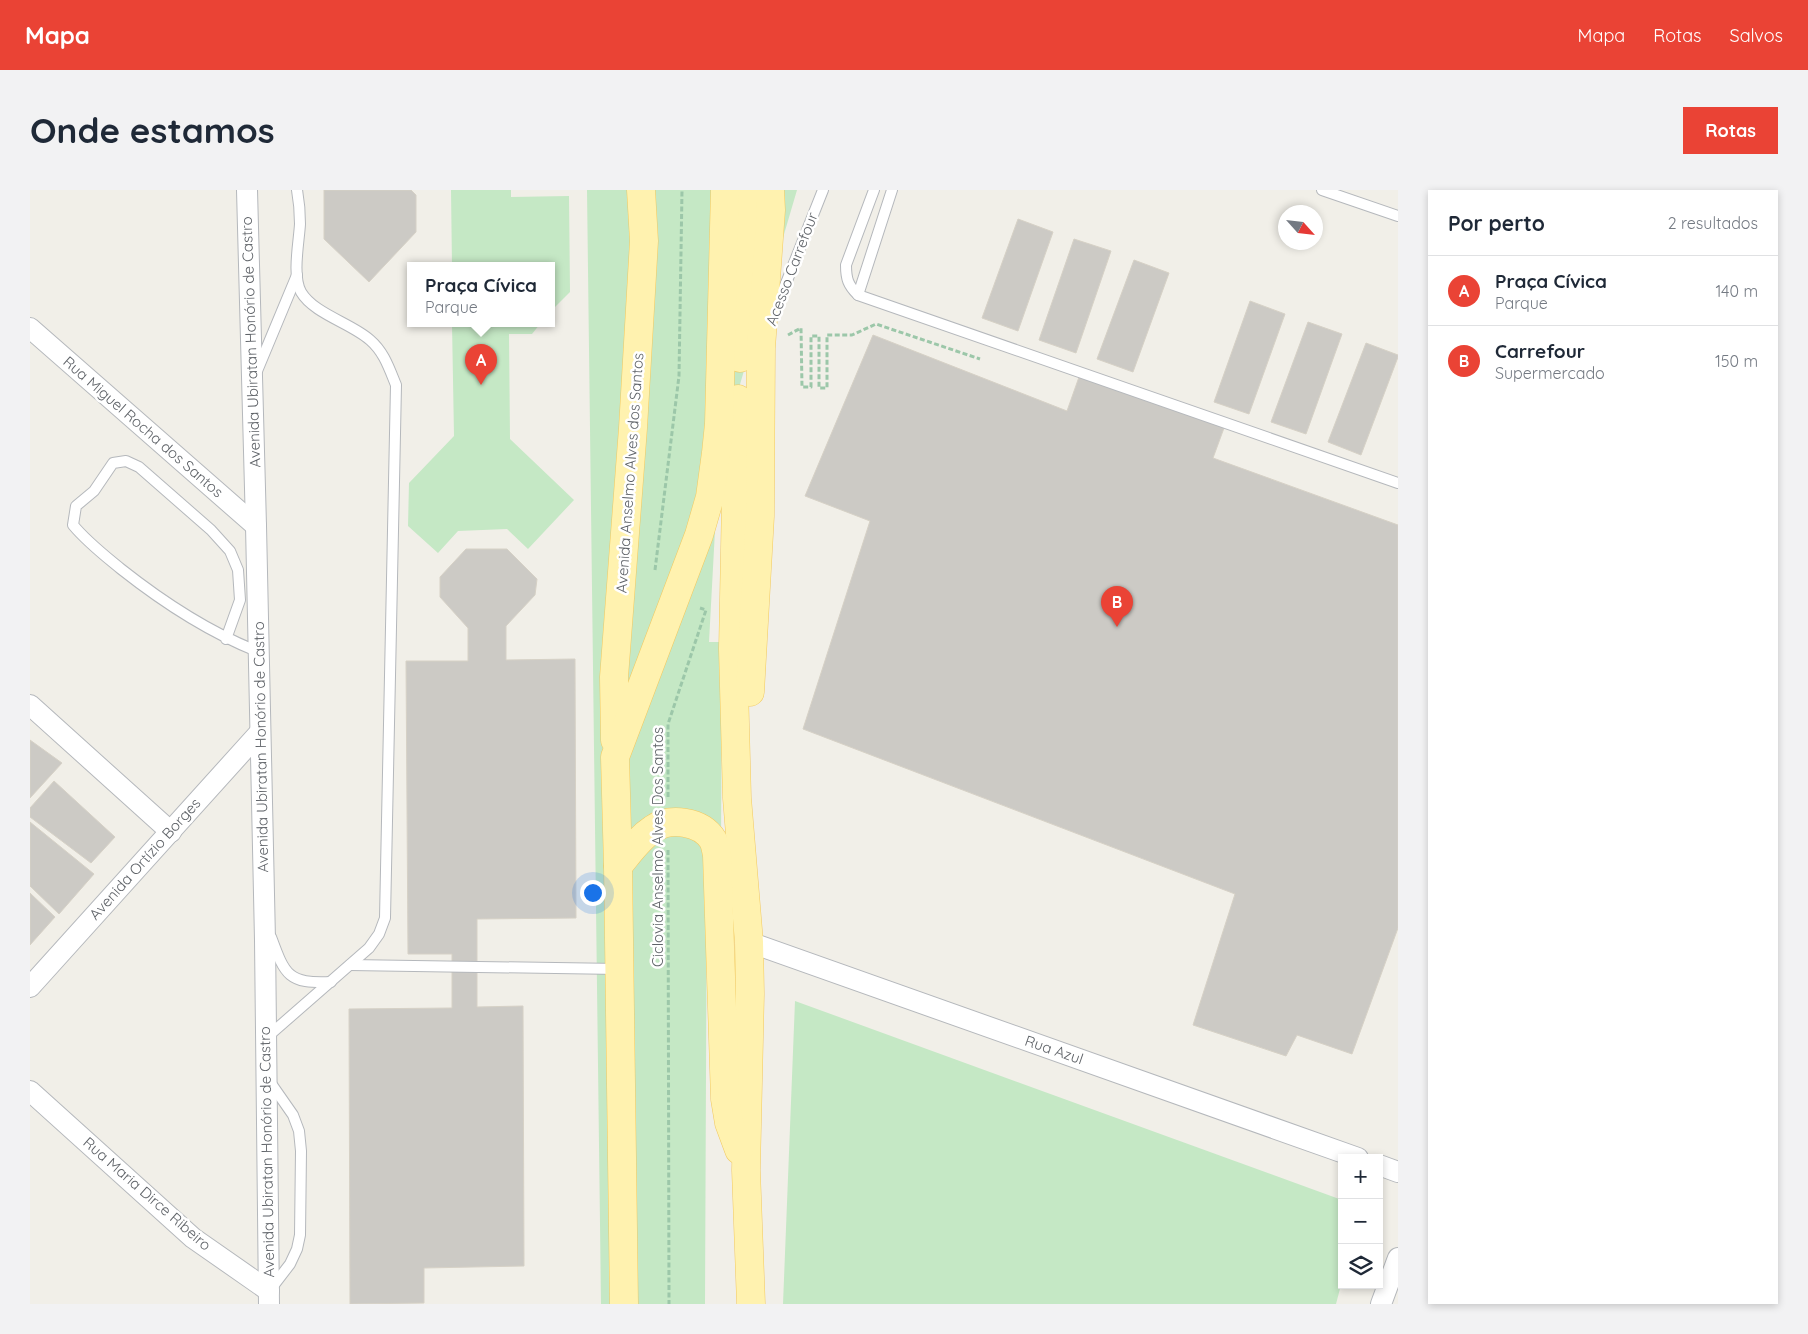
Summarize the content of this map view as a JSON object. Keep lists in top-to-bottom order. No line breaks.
{"streets":{"main road":["Avenida Anselmo Alves dos Santos"],"street":["Avenida Ubiratan Honório de Castro","Rua Miguel Rocha dos Santos","Avenida Ortízio Borges","Rua Azul","Rua Maria Dirce Ribeiro"],"lane":["Acesso Carrefour"],"path":["Ciclovia Anselmo Alves Dos Santos"]},"crossings":[["Avenida Ubiratan Honório de Castro","Rua Miguel Rocha dos Santos"],["Avenida Ubiratan Honório de Castro","Avenida Ortízio Borges"],["Avenida Ubiratan Honório de Castro","Rua Maria Dirce Ribeiro"]],"north":"bottom right","page":{"header":"Mapa","nav":["Mapa","Rotas","Salvos"],"buttons":"Rotas","title":"Onde estamos","heading":["Por perto","2 resultados"],"list":[{"mark":"A","name":"Praça Cívica","note":"Parque","value":"140 m"},{"mark":"B","name":"Carrefour","note":"Supermercado","value":"150 m"}],"popup":["Praça Cívica","Parque"],"pins":["A","B"],"map_buttons":["+","−"]}}
